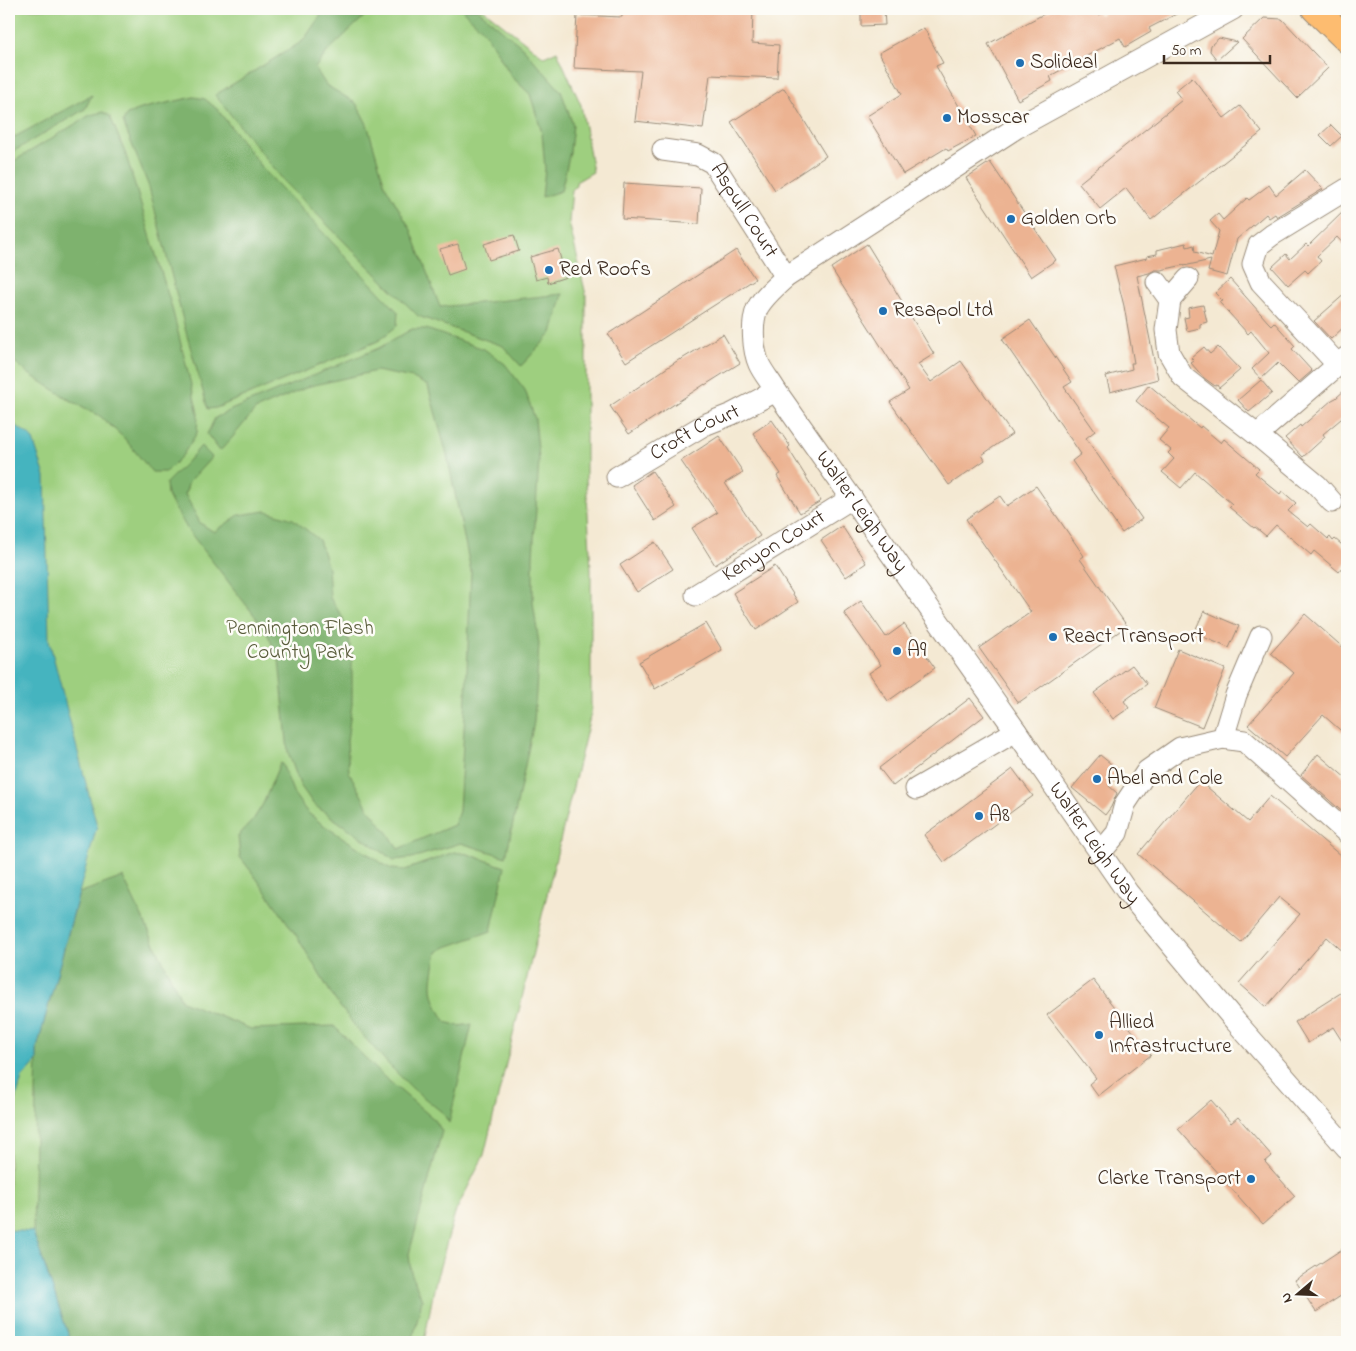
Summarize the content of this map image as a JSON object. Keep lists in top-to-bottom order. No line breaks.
{"streets":{"street":["Aspull Court","Croft Court","Walter Leigh Way","Kenyon Court"]},"crossings":[["Aspull Court","Walter Leigh Way"],["Croft Court","Walter Leigh Way"],["Walter Leigh Way","Kenyon Court"]],"parks":["Pennington Flash County Park"],"places":["Solideal","Mosscar","Golden Orb","Red Roofs","Resapol Ltd","React Transport","A9","Abel and Cole","A8","Allied Infrastructure","Clarke Transport"],"scale_bar":"50 m","north":"left"}
